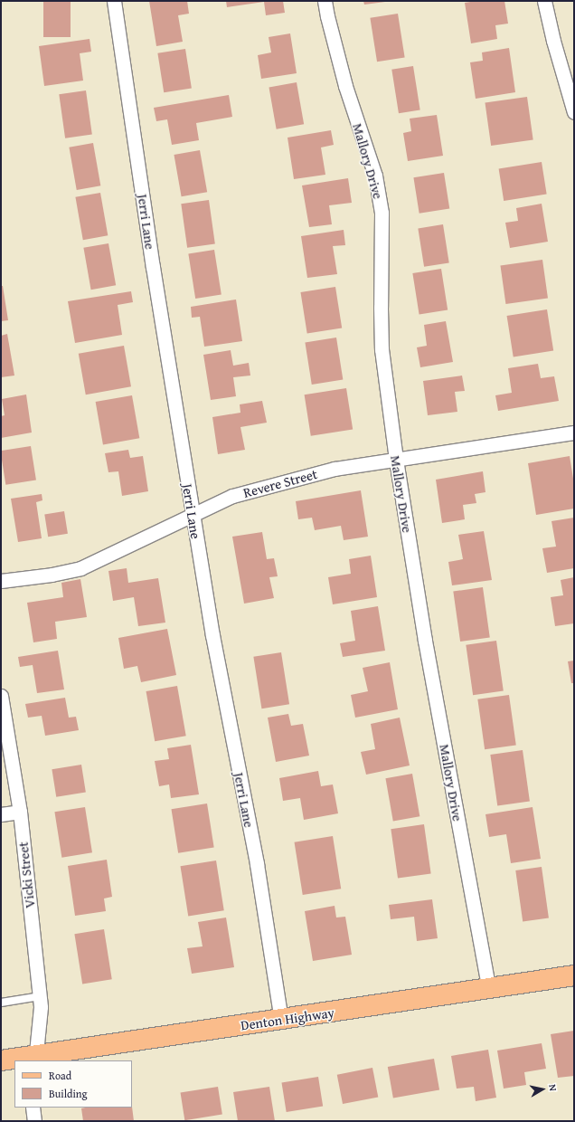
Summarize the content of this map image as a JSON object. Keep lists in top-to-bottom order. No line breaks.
{"streets":{"main road":["Denton Highway"],"street":["Mallory Drive","Jerri Lane","Revere Street","Vicki Street"]},"crossings":[["Mallory Drive","Revere Street"],["Mallory Drive","Denton Highway"],["Jerri Lane","Revere Street"],["Jerri Lane","Denton Highway"],["Vicki Street","Denton Highway"]],"legend":["Road","Building"],"north":"right"}
